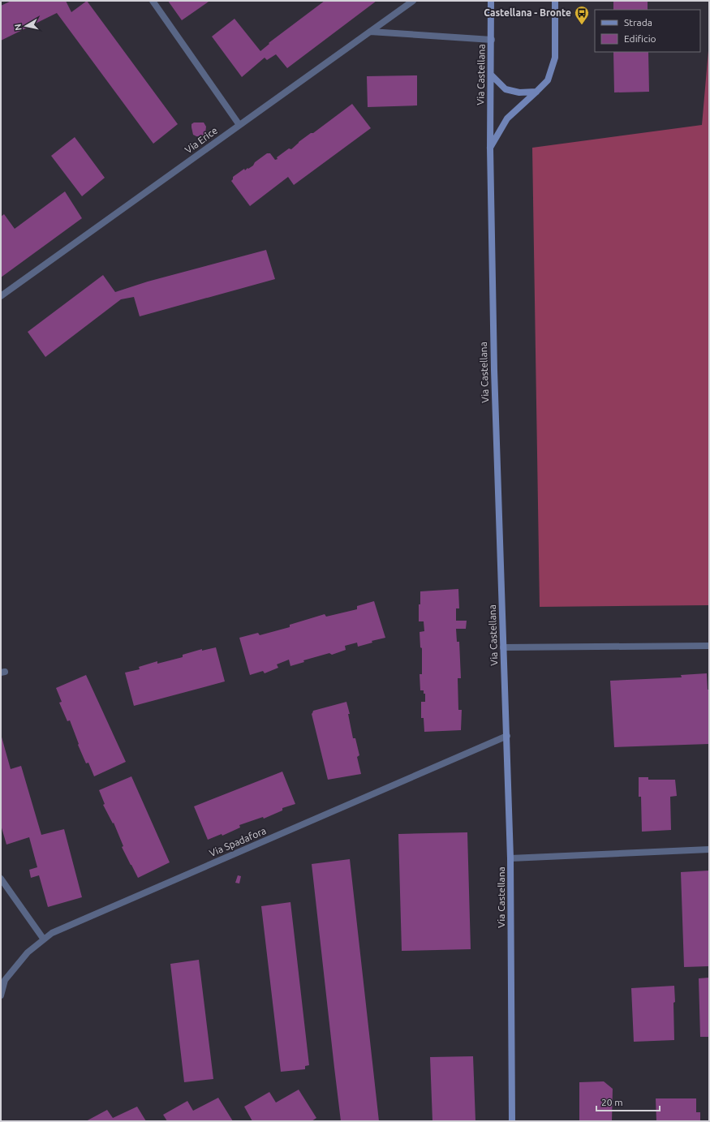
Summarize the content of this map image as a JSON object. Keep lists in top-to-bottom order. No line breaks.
{"streets":{"main road":["Via Castellana"],"street":["Via Erice","Via Spadafora"]},"crossings":[["Via Castellana","Via Spadafora"]],"places":{"bus stop":["Castellana - Bronte"]},"legend":["Strada","Edificio"],"scale_bar":"20 m","north":"left"}
